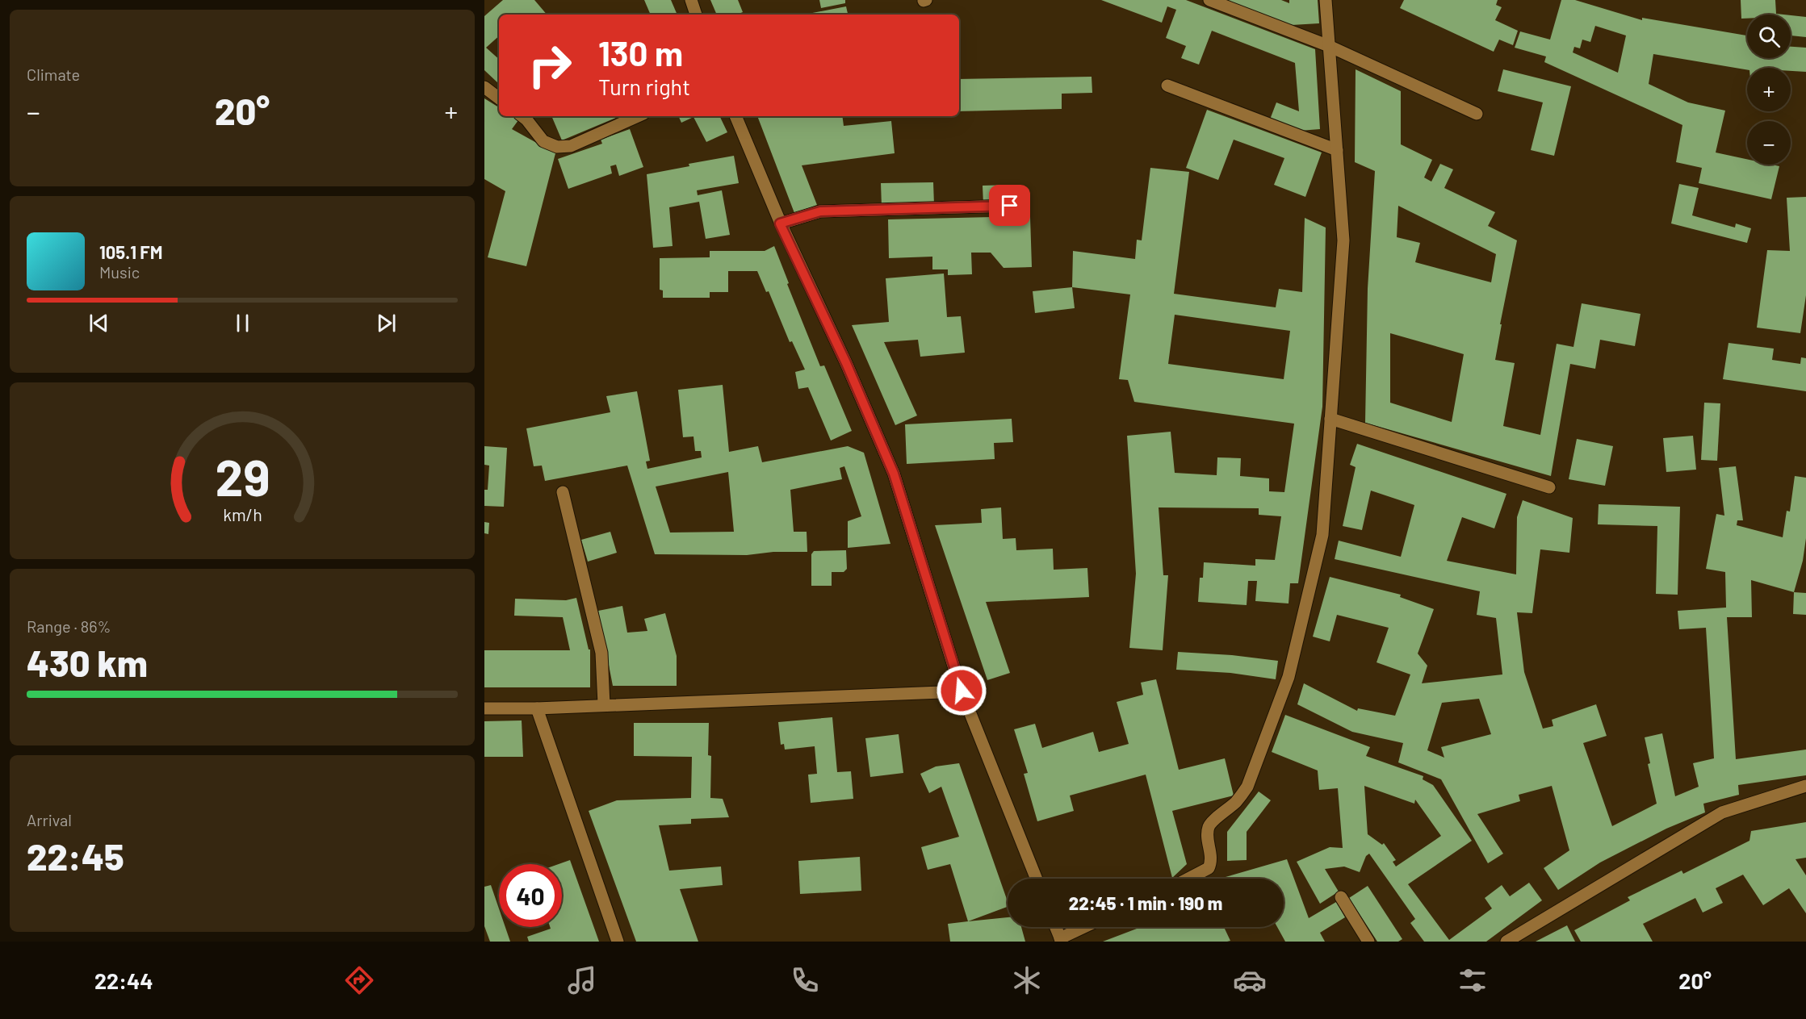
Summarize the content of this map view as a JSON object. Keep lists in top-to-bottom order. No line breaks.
{"page":{"tile":["Climate",["Range · 86%","430 km"],["Arrival","22:45"]],"map_buttons":["+","−"],"turn":["130 m","Turn right"],"heat":["−","20°","+"],"song":["105.1 FM","Music"],"limit":"40","trip":"22:45 · 1 min · 190 m","tabs":["22:44","20°"],"gauge":["29","km/h"]}}
